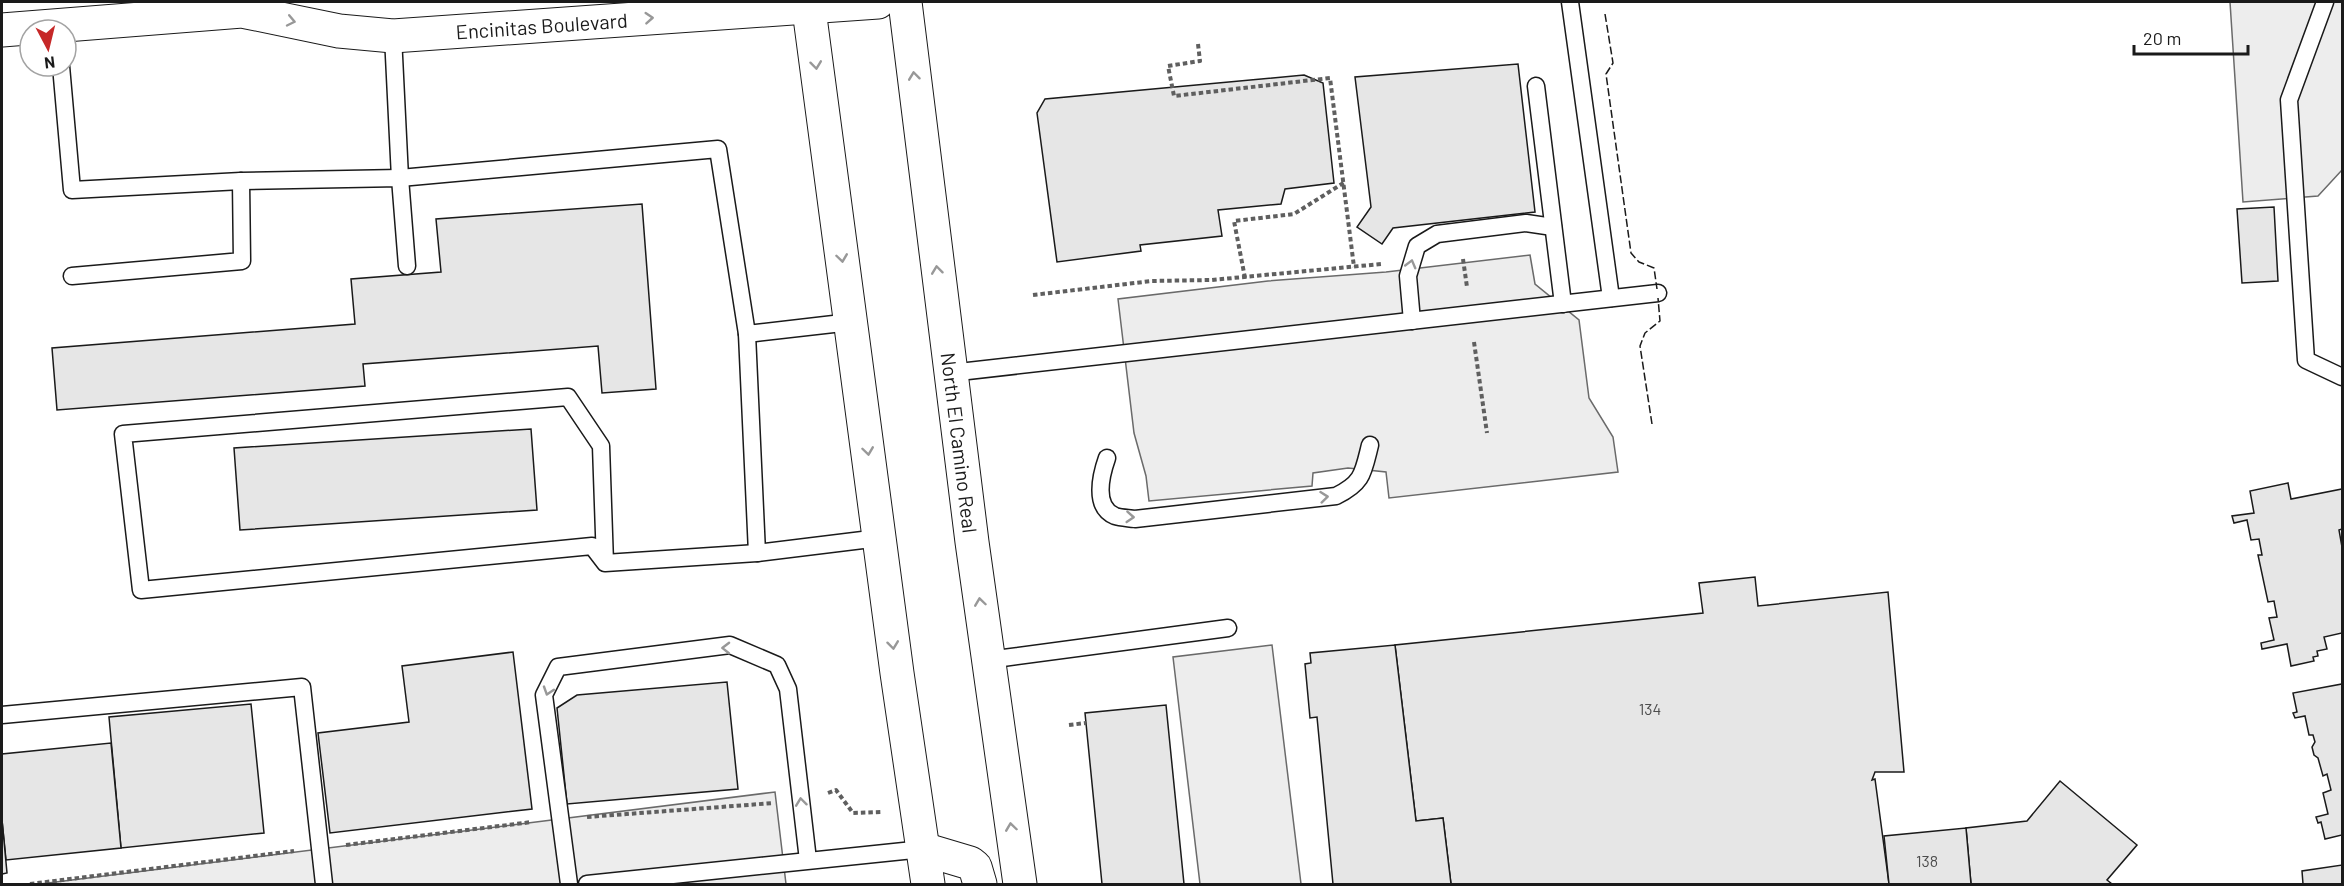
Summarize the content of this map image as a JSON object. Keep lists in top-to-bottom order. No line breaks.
{"streets":{"main road":["Encinitas Boulevard","North El Camino Real"]},"one_way":["Encinitas Boulevard"],"house_numbers":["134","138"],"scale_bar":"20 m","north":"bottom"}
